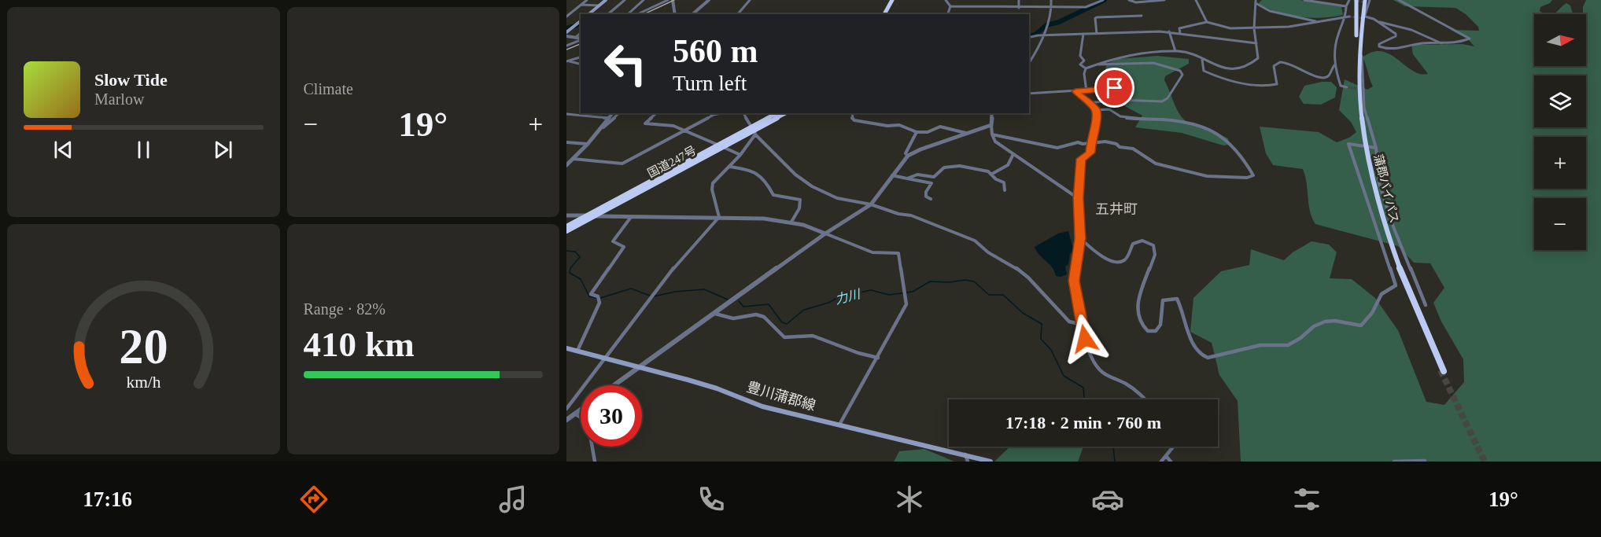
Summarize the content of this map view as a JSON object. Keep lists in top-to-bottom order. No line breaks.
{"streets":{"highway":["国道247号","蒲郡バイパス"],"main road":["豊川蒲郡線"]},"districts":["五井町"],"water":["力川"],"north":"right","page":{"tile":["Climate",["Range · 82%","410 km"]],"map_buttons":["+","−"],"turn":["560 m","Turn left"],"song":["Slow Tide","Marlow"],"heat":["−","19°","+"],"limit":"30","trip":"17:18 · 2 min · 760 m","tabs":["17:16","19°"],"gauge":["20","km/h"]}}
